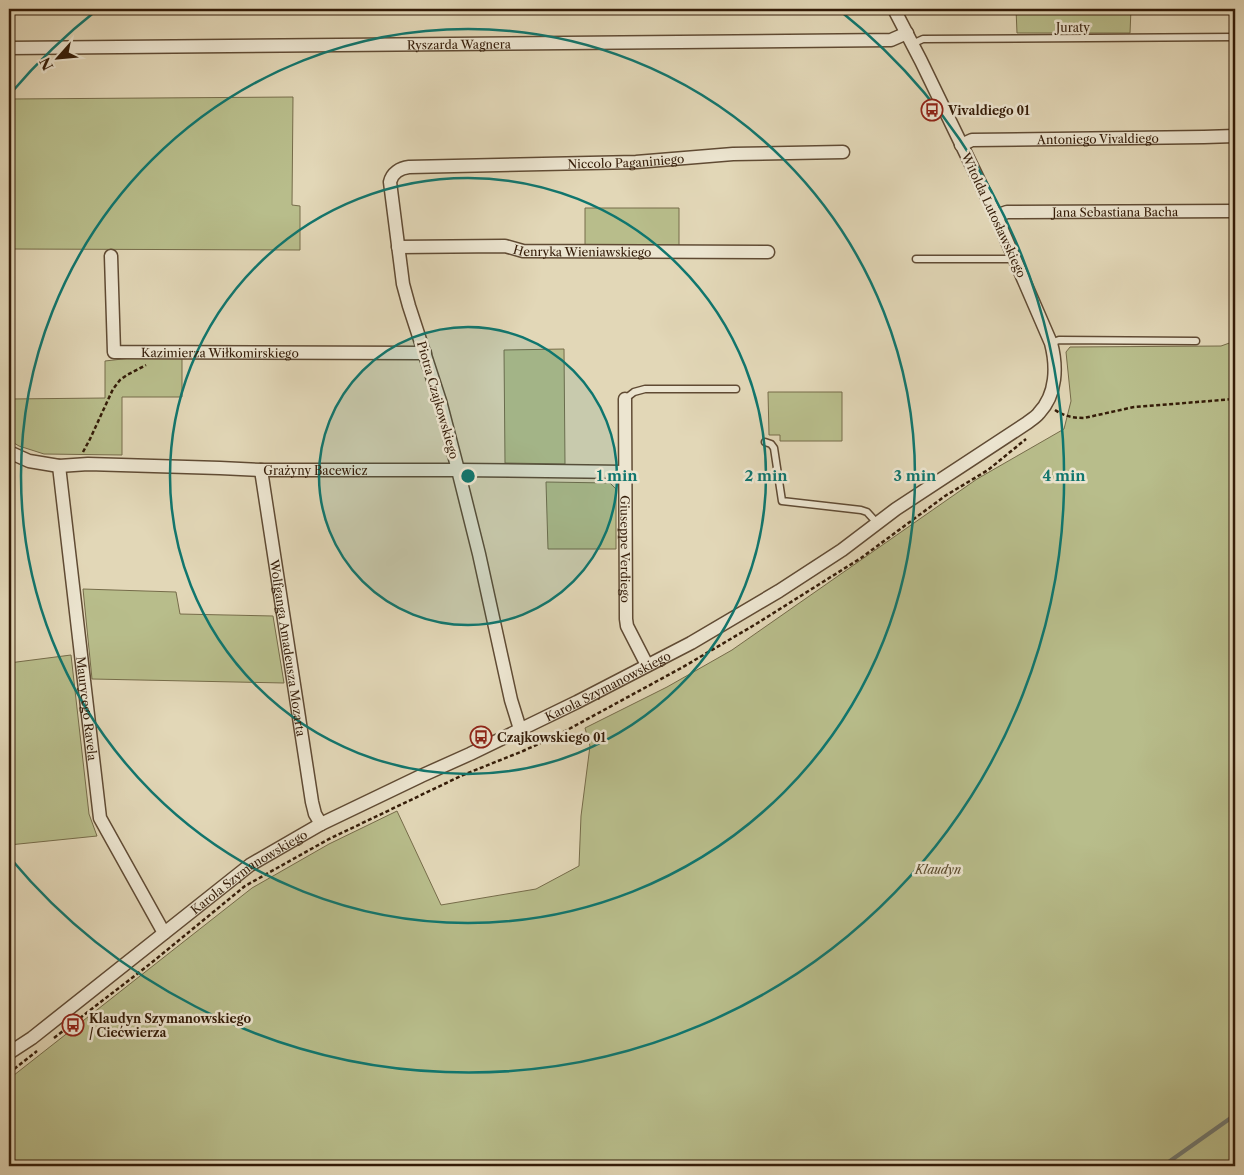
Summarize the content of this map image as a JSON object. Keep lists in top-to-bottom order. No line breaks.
{"streets":{"street":["Ryszarda Wagnera","Antoniego Vivaldiego","Niccolo Paganiniego","Jana Sebastiana Bacha","Witolda Lutosławskiego","Henryka Wieniawskiego","Kazimierza Wiłkomirskiego","Piotra Czajkowskiego","Grażyny Bacewicz","Giuseppe Verdiego","Wolfganga Amadeusza Mozarta","Karola Szymanowskiego","Maurycego Ravela"],"lane":["Juraty"]},"crossings":[["Juraty","Ryszarda Wagnera"],["Juraty","Witolda Lutosławskiego"],["Ryszarda Wagnera","Witolda Lutosławskiego"],["Antoniego Vivaldiego","Witolda Lutosławskiego"],["Niccolo Paganiniego","Piotra Czajkowskiego"],["Jana Sebastiana Bacha","Witolda Lutosławskiego"],["Witolda Lutosławskiego","Karola Szymanowskiego"],["Henryka Wieniawskiego","Piotra Czajkowskiego"],["Kazimierza Wiłkomirskiego","Piotra Czajkowskiego"],["Piotra Czajkowskiego","Grażyny Bacewicz"],["Piotra Czajkowskiego","Karola Szymanowskiego"],["Grażyny Bacewicz","Giuseppe Verdiego"],["Grażyny Bacewicz","Wolfganga Amadeusza Mozarta"],["Grażyny Bacewicz","Maurycego Ravela"],["Giuseppe Verdiego","Karola Szymanowskiego"],["Wolfganga Amadeusza Mozarta","Karola Szymanowskiego"],["Karola Szymanowskiego","Maurycego Ravela"]],"parks":["Klaudyn"],"places":{"bus stop":["Vivaldiego 01","Czajkowskiego 01","Klaudyn Szymanowskiego / Ciećwierza"]},"north":"bottom left","rings":["1 min","2 min","3 min","4 min"]}
